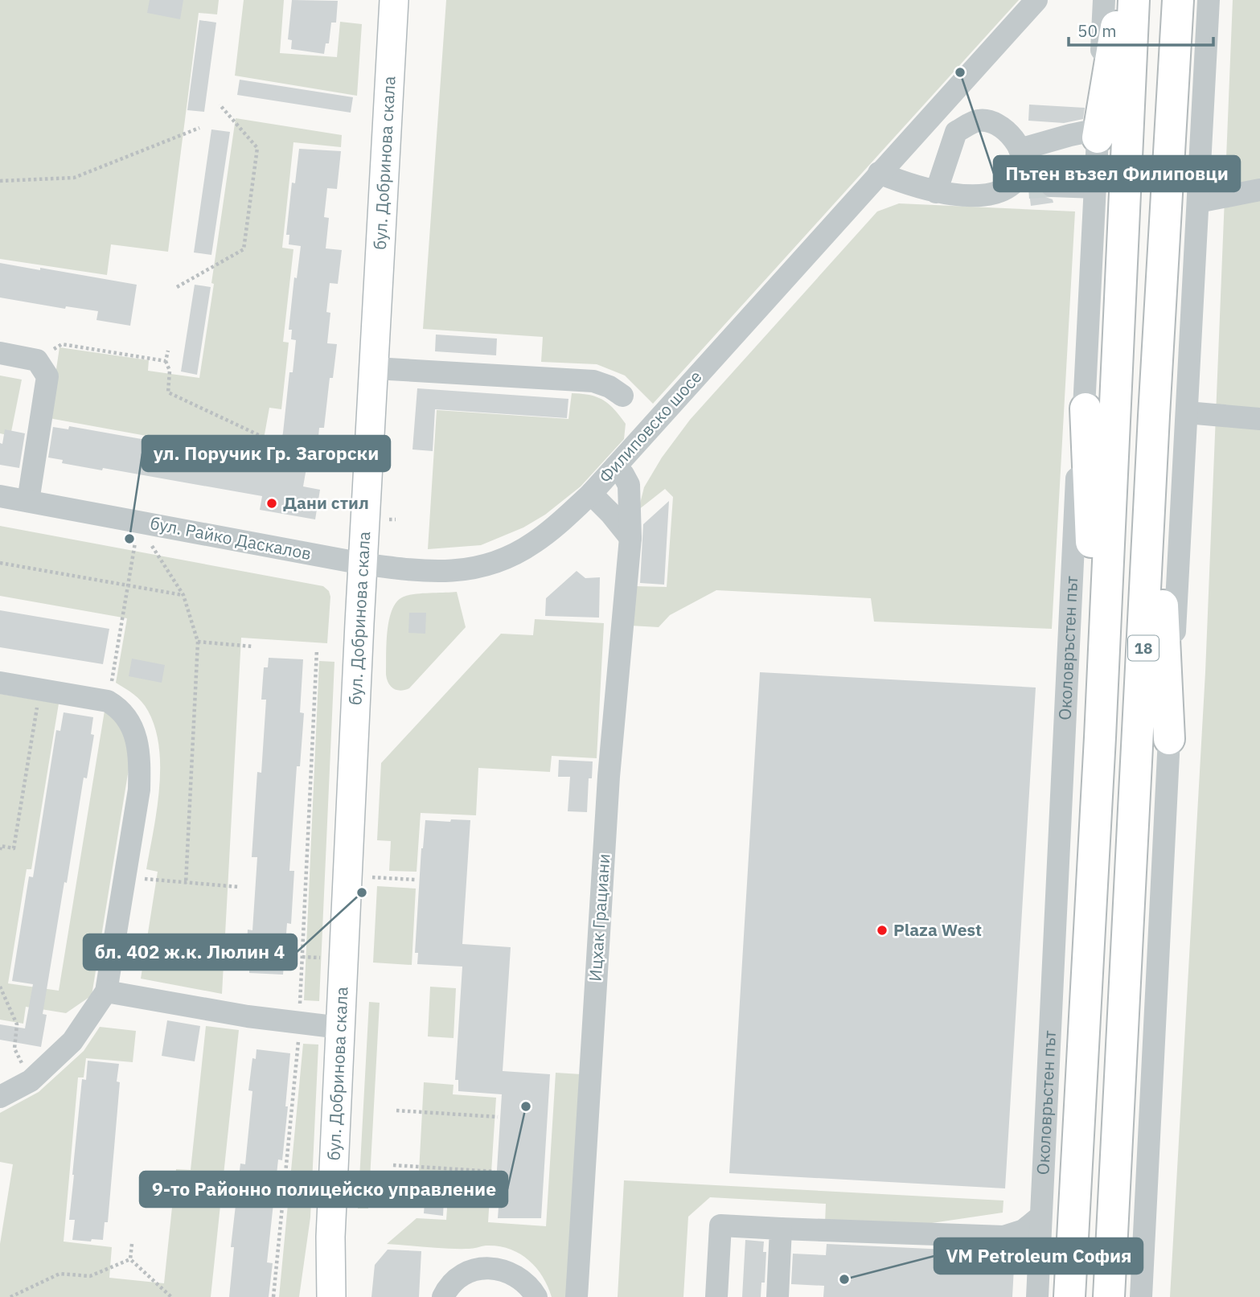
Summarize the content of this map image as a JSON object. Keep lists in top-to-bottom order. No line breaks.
{"streets":{"highway":["Околовръстен път","18"],"main road":["бул. Добринова скала"],"street":["Филиповско шосе","бул. Райко Даскалов","Ицхак Грациани"]},"crossings":[["бул. Добринова скала","Филиповско шосе"],["бул. Добринова скала","бул. Райко Даскалов"],["Филиповско шосе","бул. Райко Даскалов"],["Филиповско шосе","Ицхак Грациани"]],"places":["Пътен възел Филиповци","Дани стил","ул. Поручик Гр. Загорски","бл. 402 ж.к. Люлин 4","Plaza West","9-то Районно полицейско управление","VM Petroleum София"],"scale_bar":"50 m"}
